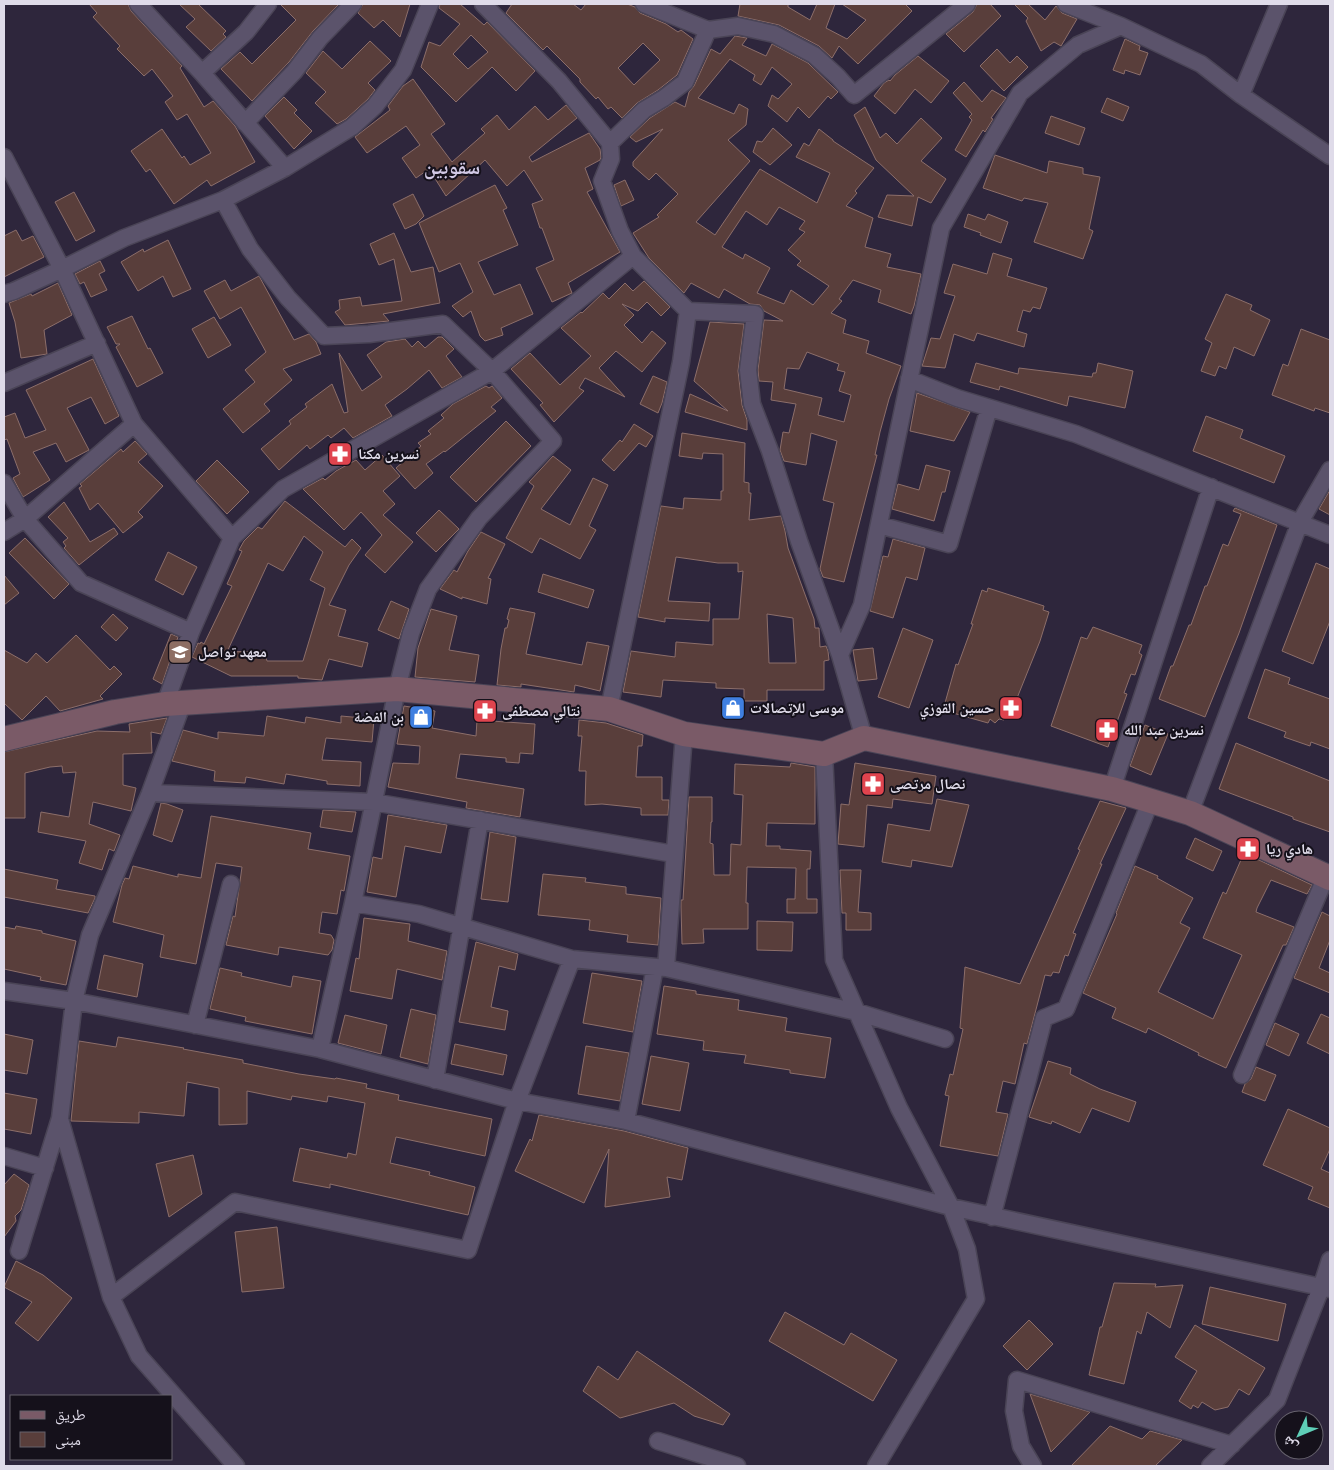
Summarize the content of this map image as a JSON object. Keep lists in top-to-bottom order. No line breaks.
{"districts":["سقوبين"],"places":{"pharmacy":["نسرين مكنا","حسين القوزي","نتالي مصطفى","نسرين عبد الله","نصال مرتصى","هادي ريا"],"school or university":["معهد تواصل"],"shop":["موسى للإتصالات","بن الفضة"]},"legend":["طريق","مبنى"],"north":"bottom left"}
